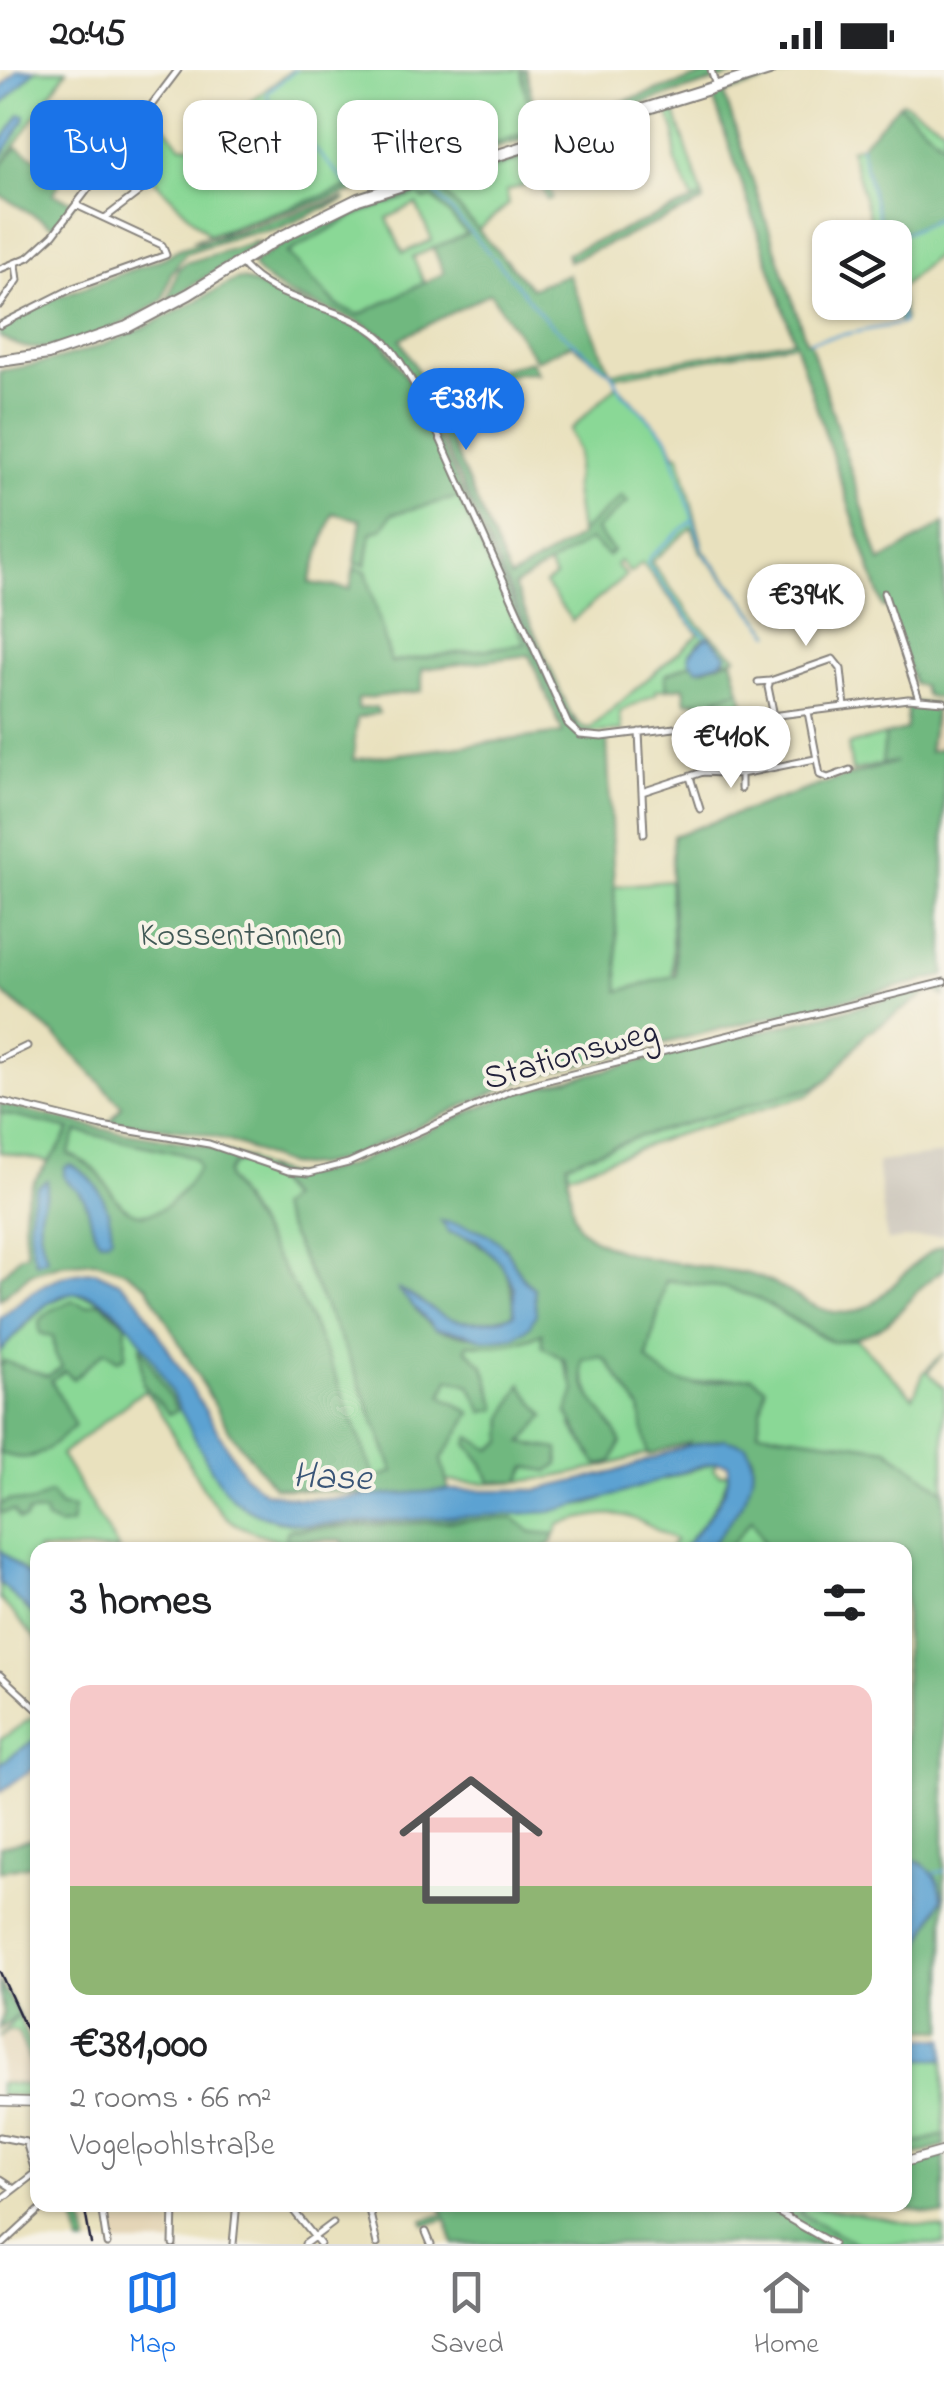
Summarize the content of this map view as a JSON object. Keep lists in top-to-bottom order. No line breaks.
{"streets":{"street":["Stationsweg"]},"water":["Hase"],"parks":["Kossentannen"],"page":{"status":"20:45","chip":["Buy","Rent","Filters","New"],"price":["€381K","€394K","€410K"],"heading":"3 homes","list":[{"name":"€381,000","note":"2 rooms · 66 m² · Vogelpohlstraße"}],"tabs":["Map","Saved","Home"]}}
